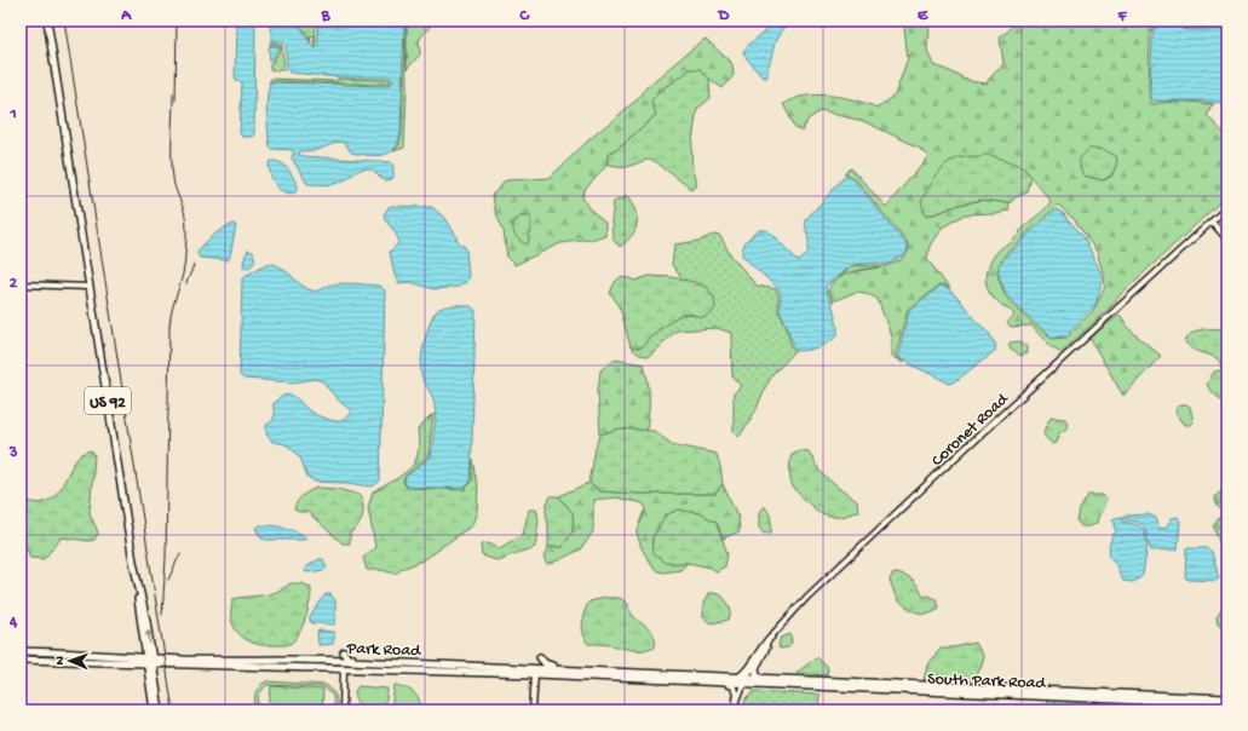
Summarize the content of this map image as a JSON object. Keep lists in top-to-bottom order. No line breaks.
{"streets":{"main road":["US 92","Park Road","South Park Road"],"street":["Coronet Road"]},"crossings":[["US 92","Park Road"],["Coronet Road","Park Road"],["Coronet Road","South Park Road"],["Park Road","South Park Road"]],"north":"left","grid":{"columns":["A","B","C","D","E","F"],"rows":["1","2","3","4"]}}
